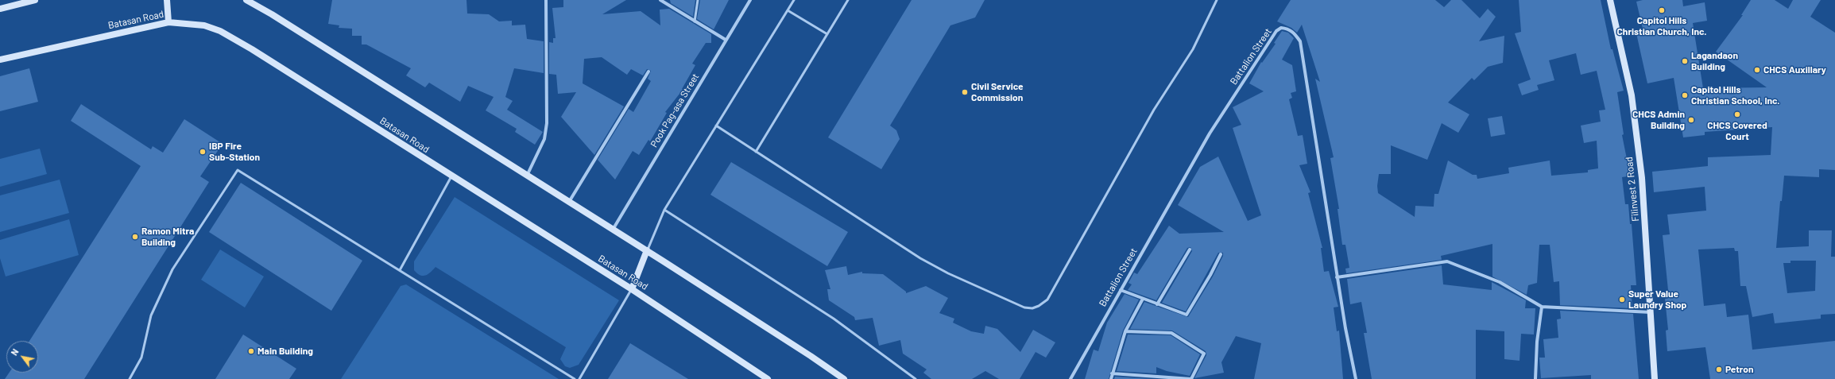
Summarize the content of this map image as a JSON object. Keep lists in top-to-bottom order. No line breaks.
{"streets":{"main road":["Batasan Road","Filinvest 2 Road"],"street":["Battalion Street","Pook Pag-asa Street"]},"places":["Capitol Hills Christian Church, Inc.","Lagandaon Building","CHCS Auxillary","Civil Service Commission","Capitol Hills Christian School, Inc.","CHCS Covered Court","CHCS Admin Building","IBP Fire Sub-Station","Ramon Mitra Building","Super Value Laundry Shop","Main Building","Petron"],"north":"top left"}
